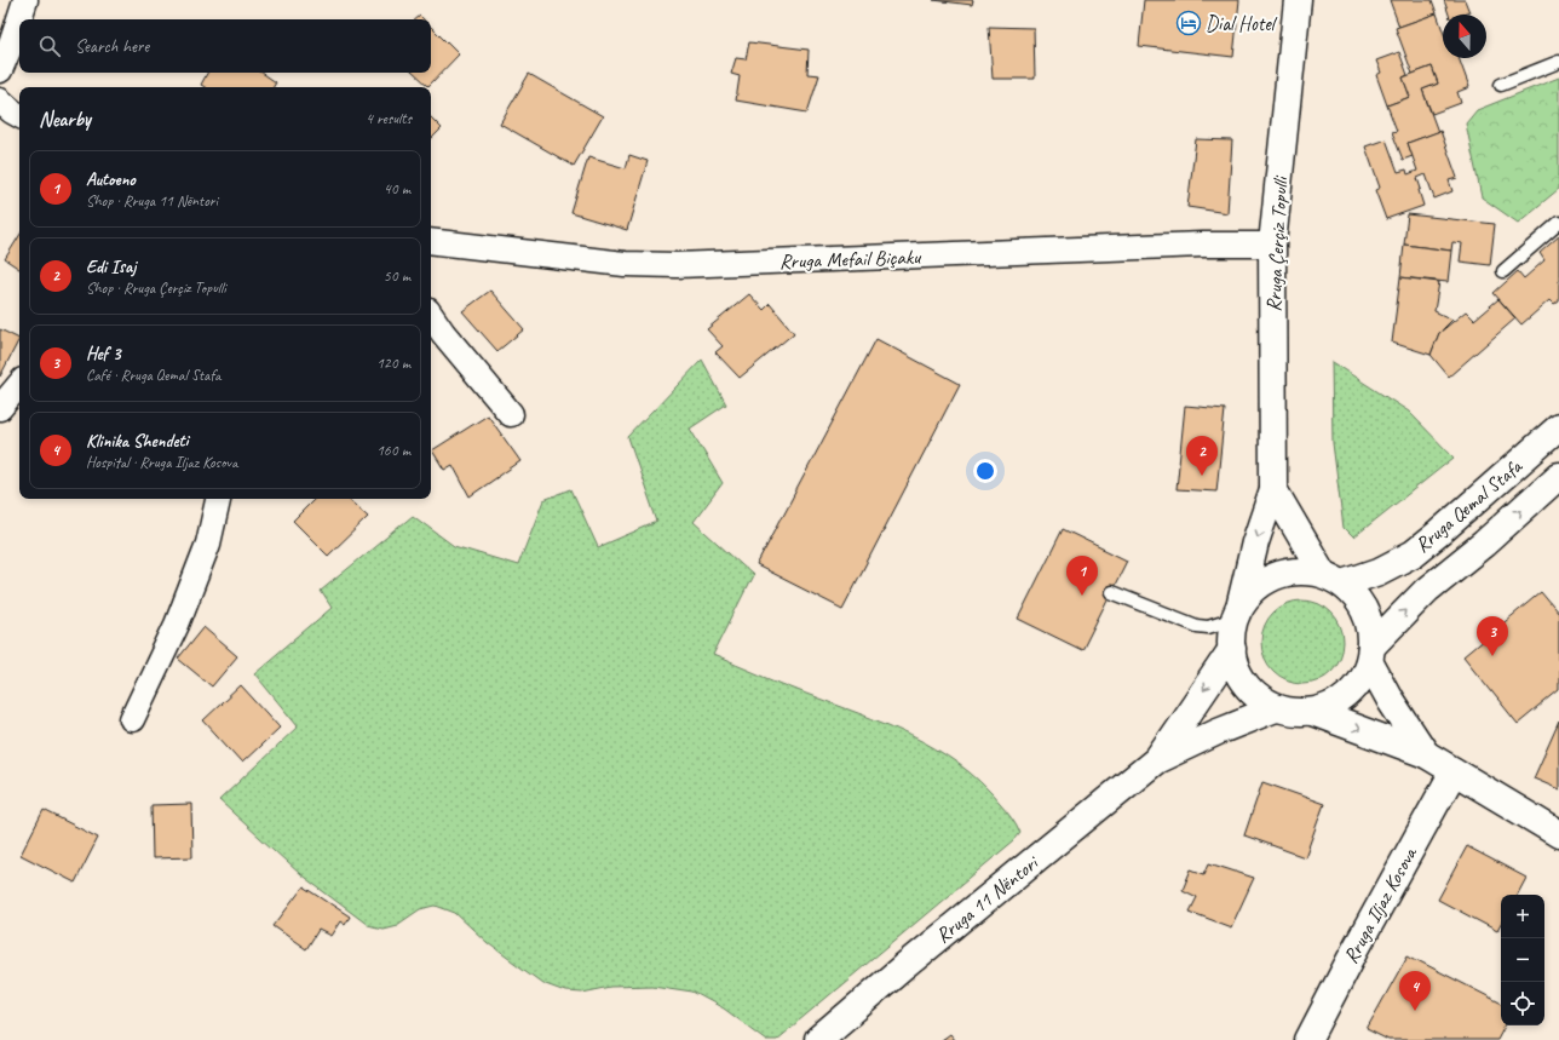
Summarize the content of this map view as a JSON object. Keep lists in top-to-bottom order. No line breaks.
{"streets":{"main road":["Rruga Çerçiz Topulli","Rruga Qemal Stafa","Rruga 11 Nëntori","Rruga Iljaz Kosova"],"street":["Rruga Mefail Biçaku"]},"crossings":[["Rruga Çerçiz Topulli","Rruga Mefail Biçaku"],["Rruga Qemal Stafa","Rruga 11 Nëntori"]],"places":{"hotel":["Dial Hotel"]},"north":"top","page":{"search":"Search here","heading":["Nearby","4 results"],"list":[{"mark":"1","name":"Autoeno","note":"Shop · Rruga 11 Nëntori","value":"40 m"},{"mark":"2","name":"Edi Isaj","note":"Shop · Rruga Çerçiz Topulli","value":"50 m"},{"mark":"3","name":"Hef 3","note":"Café · Rruga Qemal Stafa","value":"120 m"},{"mark":"4","name":"Klinika Shendeti","note":"Hospital · Rruga Iljaz Kosova","value":"160 m"}],"pins":["2","1","3","4"],"map_buttons":["+","−"]}}
